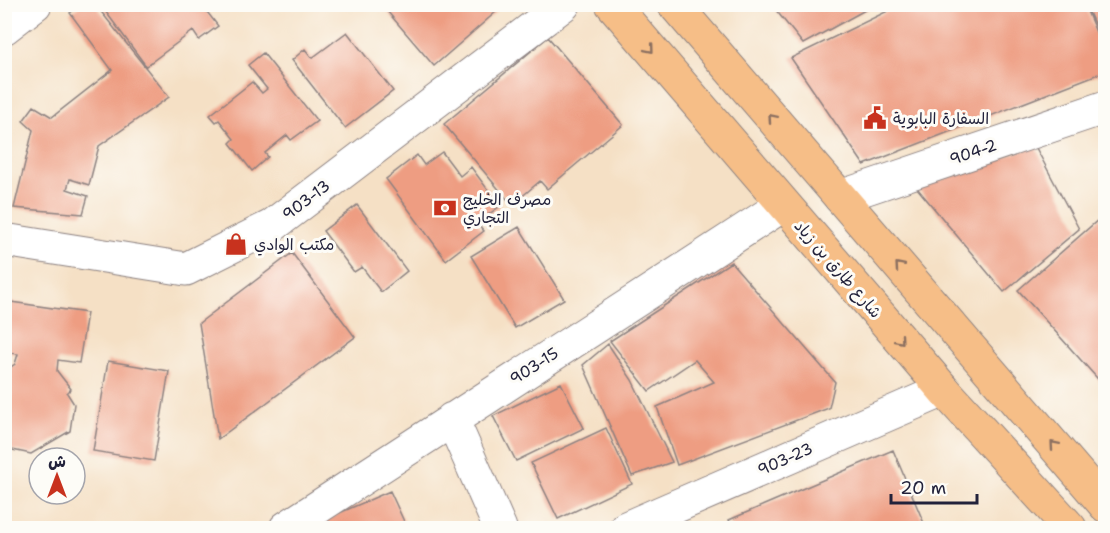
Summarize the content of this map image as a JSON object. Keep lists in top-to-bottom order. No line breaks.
{"streets":{"main road":["شارع طارق بن زياد"],"street":["904-2","903-13","903-15","903-23"]},"crossings":[["شارع طارق بن زياد","903-15"],["شارع طارق بن زياد","903-23"]],"places":{"public building":["السفارة البابوية"],"bank":["مصرف الخليج التجاري"],"shop":["مكتب الوادي"]},"scale_bar":"20 m","north":"top"}
